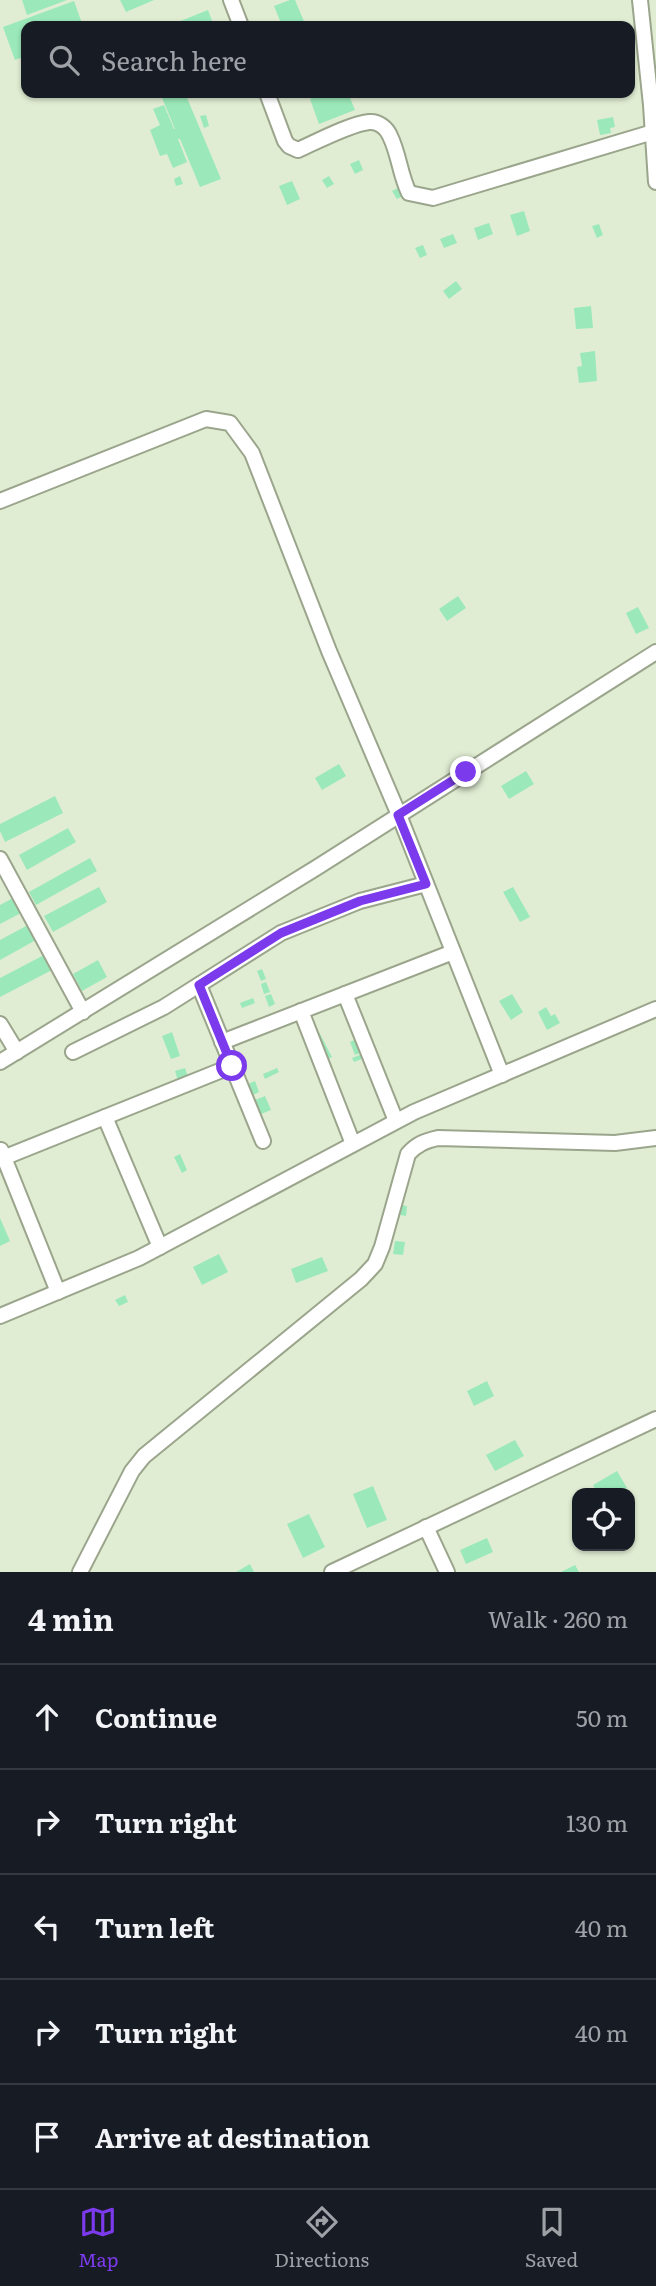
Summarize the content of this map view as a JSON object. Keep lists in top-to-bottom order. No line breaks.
{"page":{"search":"Search here","heading":["4 min","Walk · 260 m"],"list":[["Continue","50 m"],["Turn right","130 m"],["Turn left","40 m"],["Turn right","40 m"],"Arrive at destination"],"nav":["Map","Directions","Saved"]}}
